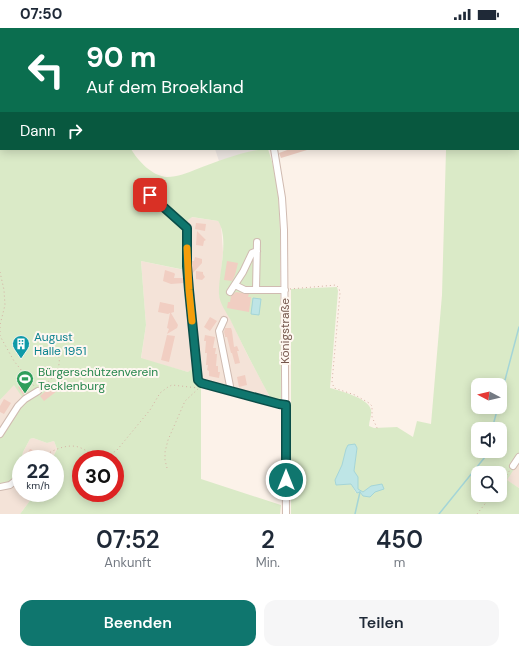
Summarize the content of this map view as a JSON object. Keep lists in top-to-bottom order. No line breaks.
{"streets":{"street":["Königstraße"]},"places":{"building":["August Halle 1951"],"sports":["Bürgerschützenverein Tecklenburg"]},"north":"left","page":{"status":"07:50","turn":["90 m","Auf dem Broekland"],"then":"Dann","speed":"22 km/h","limit":"30","eta":["07:52","Ankunft","2","Min.","450","m"],"buttons":["Beenden","Teilen"]}}
